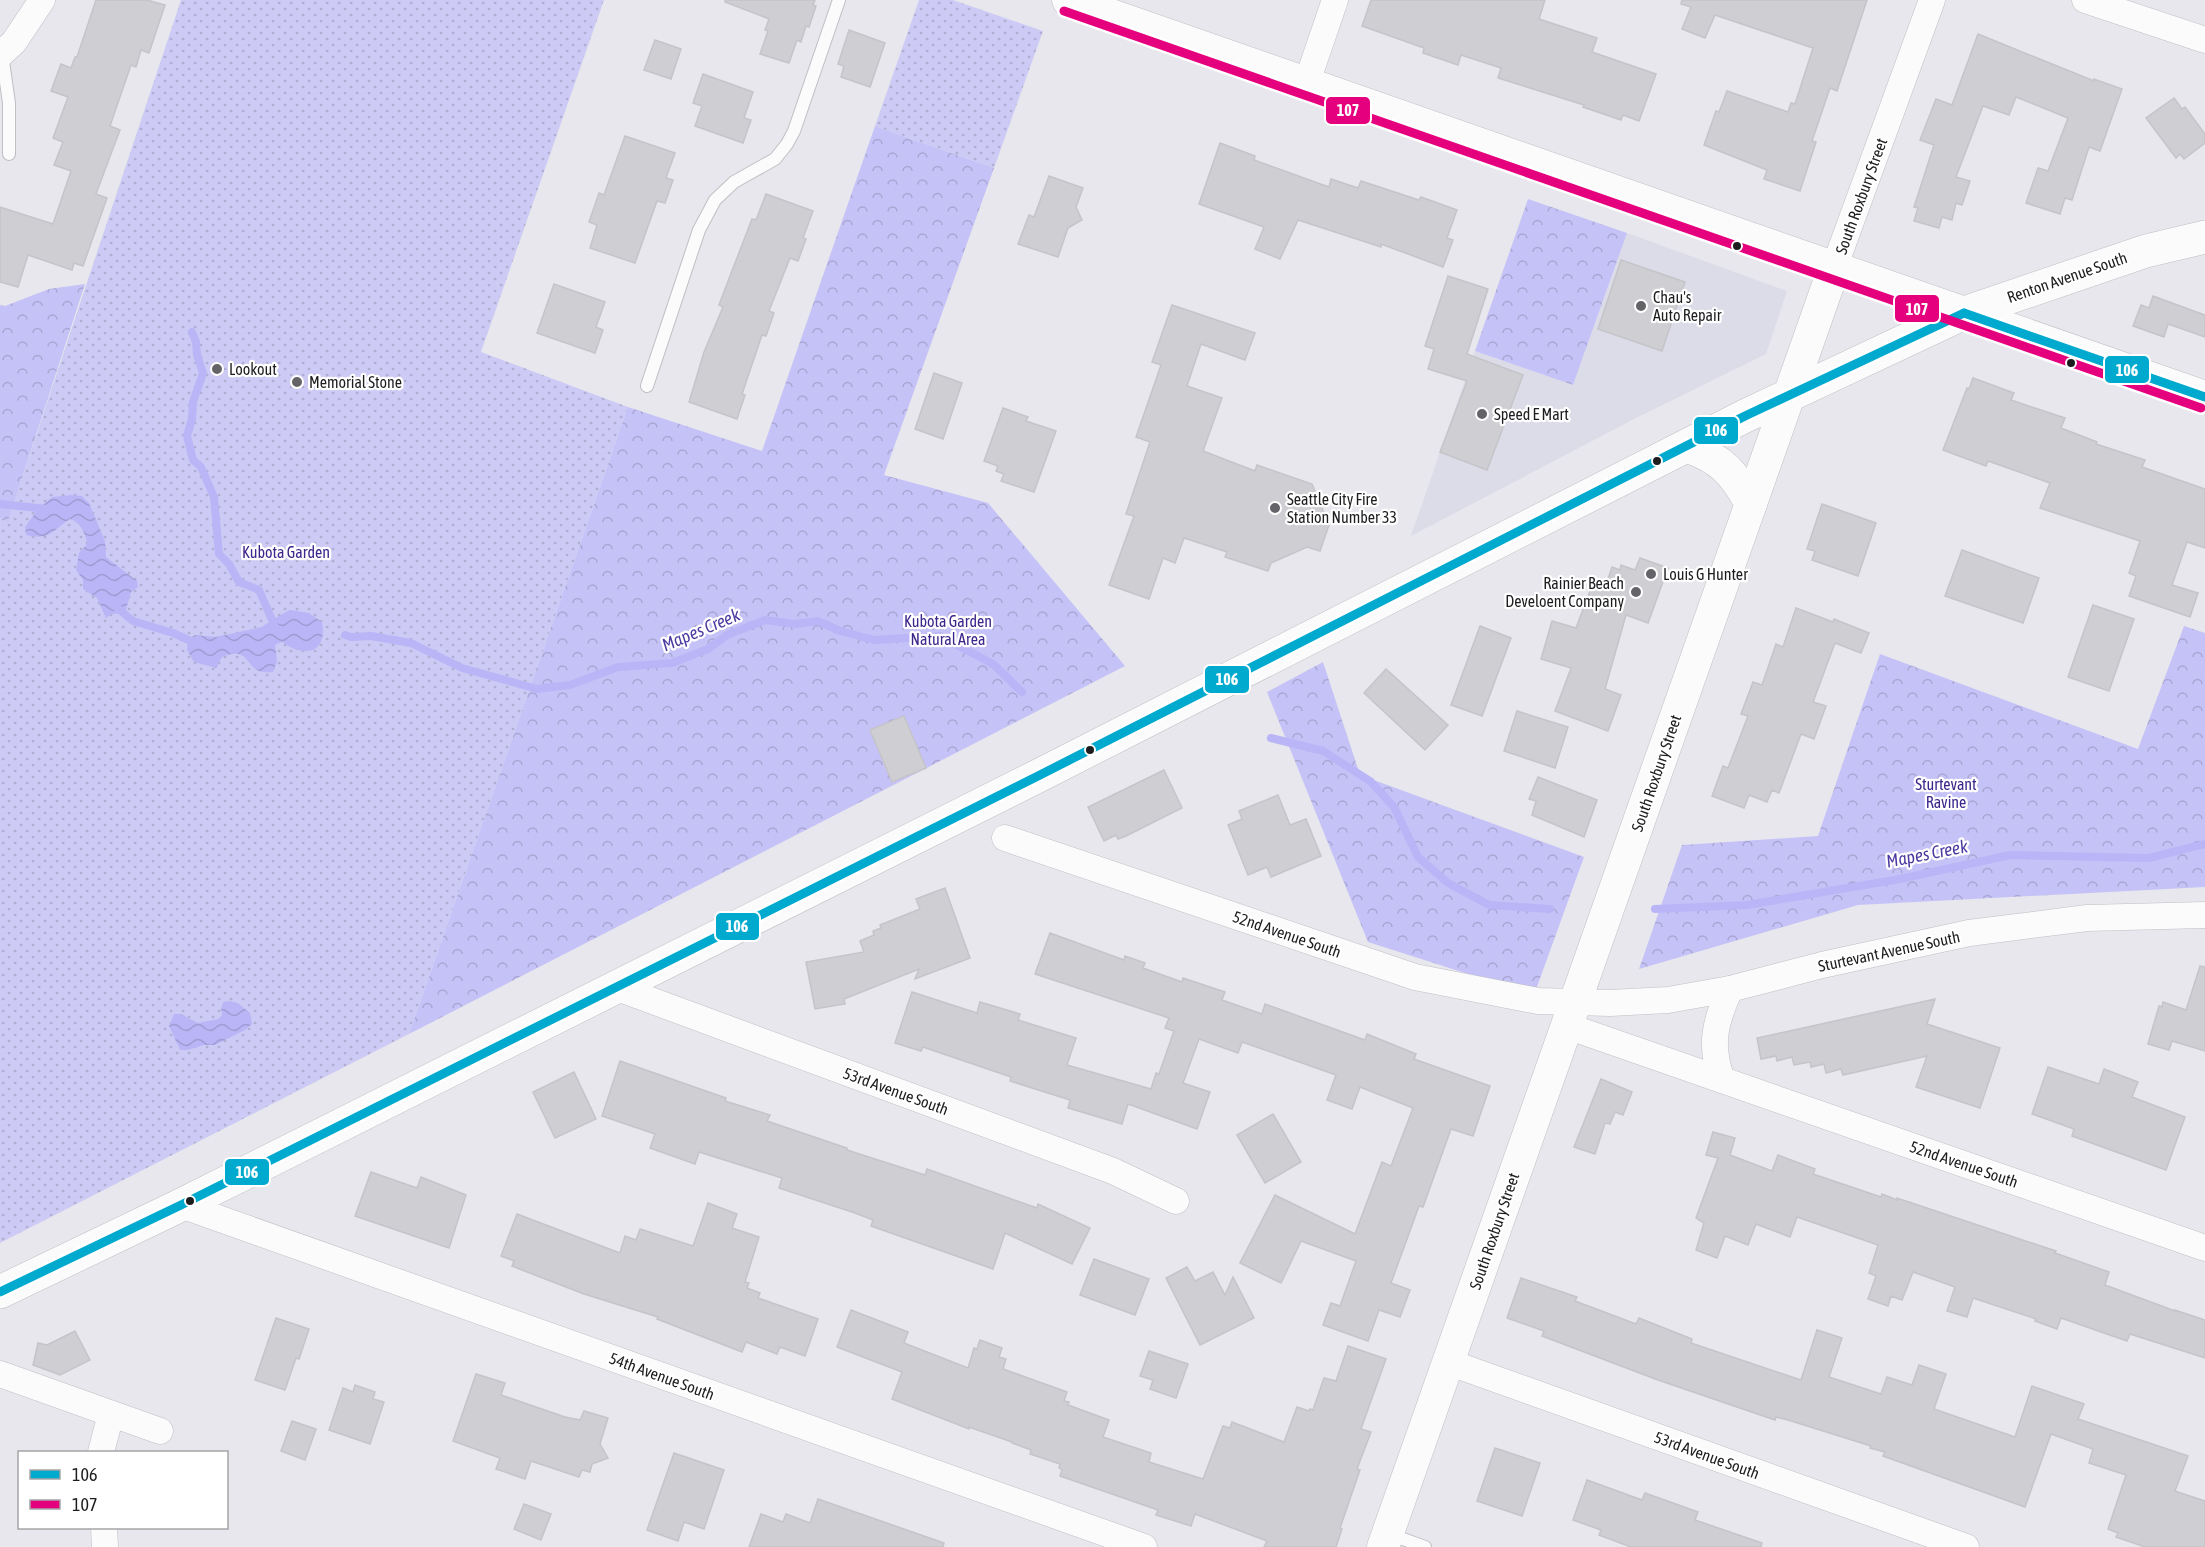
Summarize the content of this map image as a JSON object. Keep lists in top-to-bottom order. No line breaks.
{"streets":{"main road":["Renton Avenue South"],"street":["South Roxbury Street","52nd Avenue South","Sturtevant Avenue South","53rd Avenue South","54th Avenue South"]},"crossings":[["South Roxbury Street","Renton Avenue South"],["South Roxbury Street","52nd Avenue South"],["South Roxbury Street","Sturtevant Avenue South"],["South Roxbury Street","53rd Avenue South"],["Renton Avenue South","53rd Avenue South"],["Renton Avenue South","54th Avenue South"],["52nd Avenue South","Sturtevant Avenue South"]],"water":["Mapes Creek"],"parks":["Kubota Garden","Kubota Garden Natural Area","Sturtevant Ravine"],"places":["Chau's Auto Repair","Lookout","Memorial Stone","Speed E Mart","Seattle City Fire Station Number 33","Louis G Hunter","Rainier Beach Develoent Company"],"lines":["transit line 107","transit line 106"],"legend":["106","107"]}
